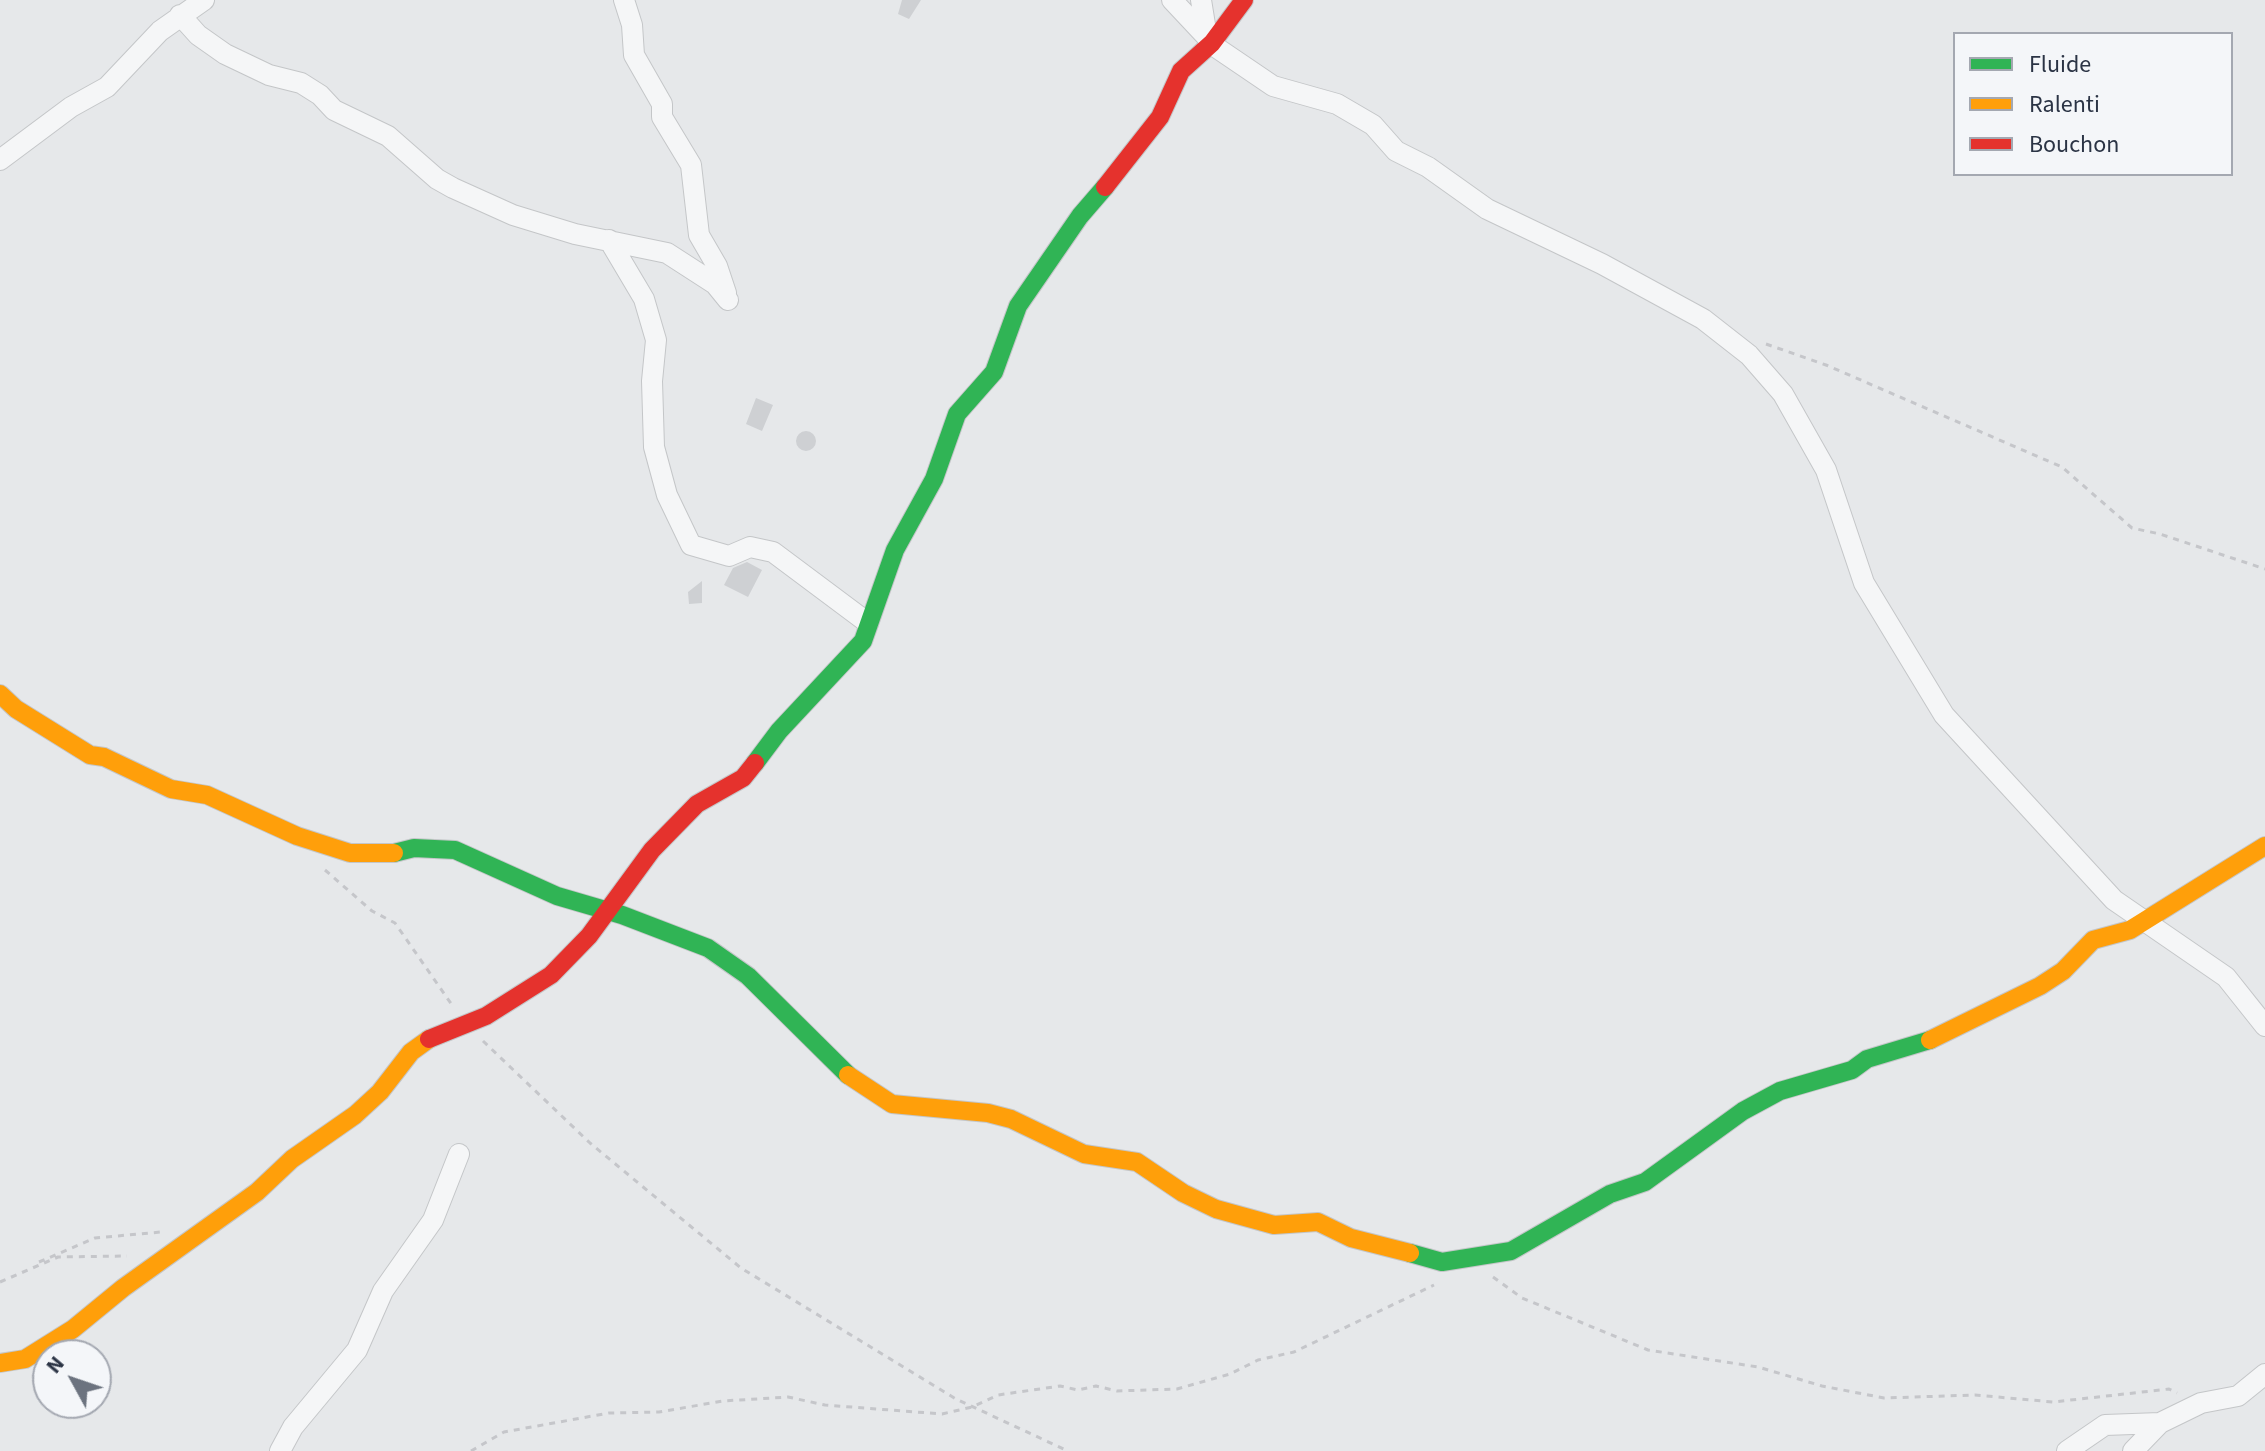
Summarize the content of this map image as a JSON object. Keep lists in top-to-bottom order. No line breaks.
{"legend":["Fluide","Ralenti","Bouchon"],"north":"top left"}
